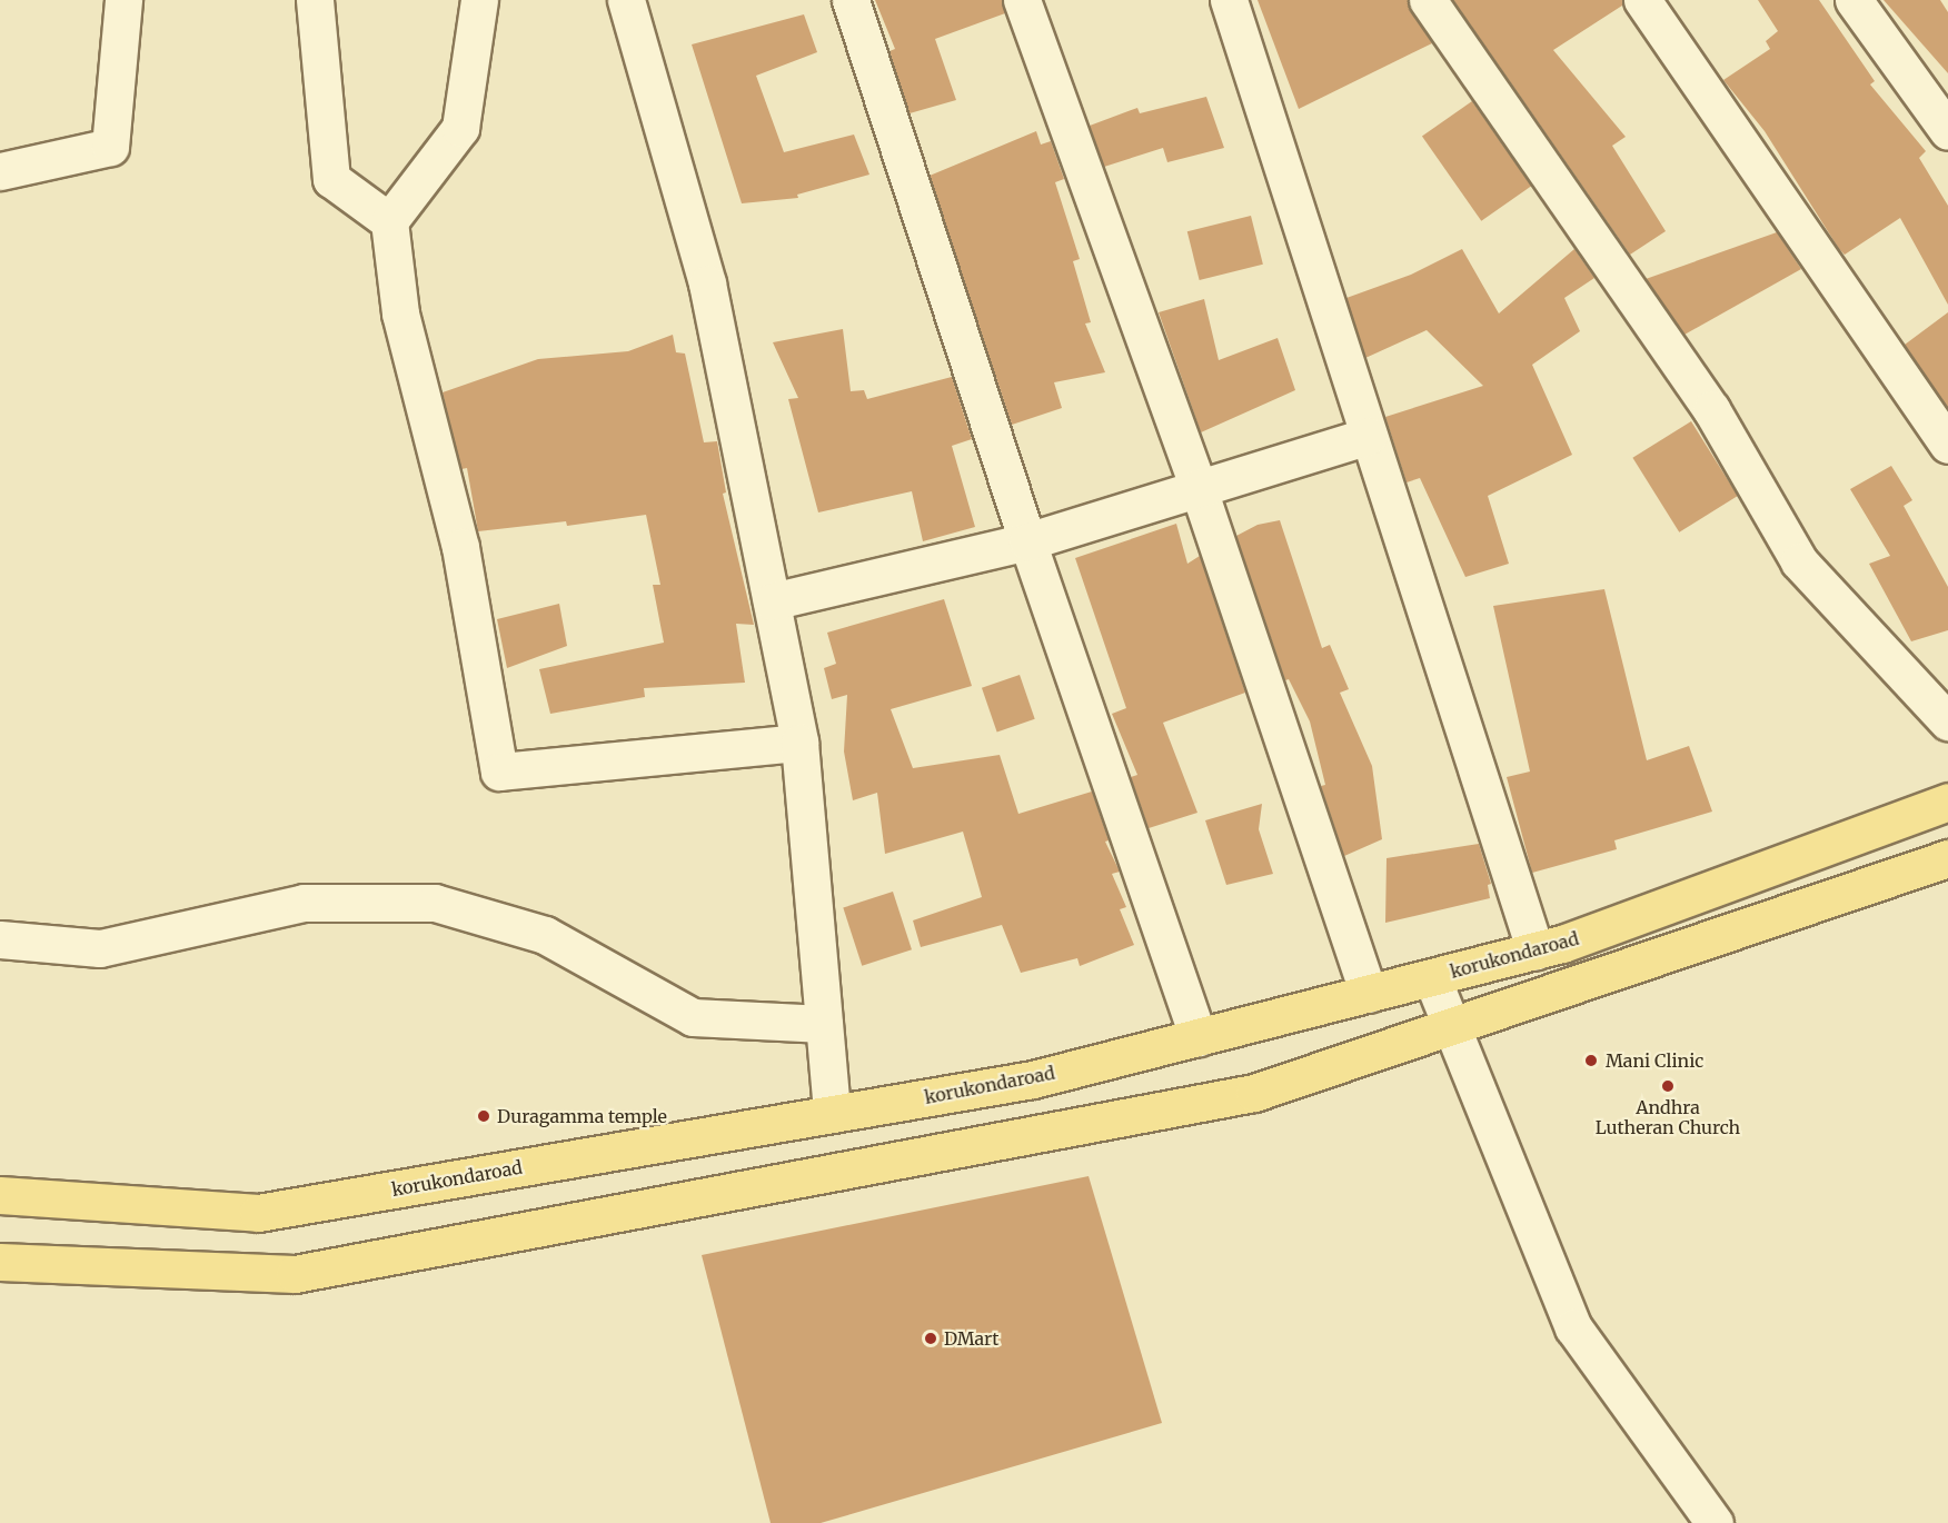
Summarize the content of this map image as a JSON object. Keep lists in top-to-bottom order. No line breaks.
{"streets":{"main road":["korukondaroad"]},"places":["Mani Clinic","Andhra Lutheran Church","Duragamma temple","DMart"]}
